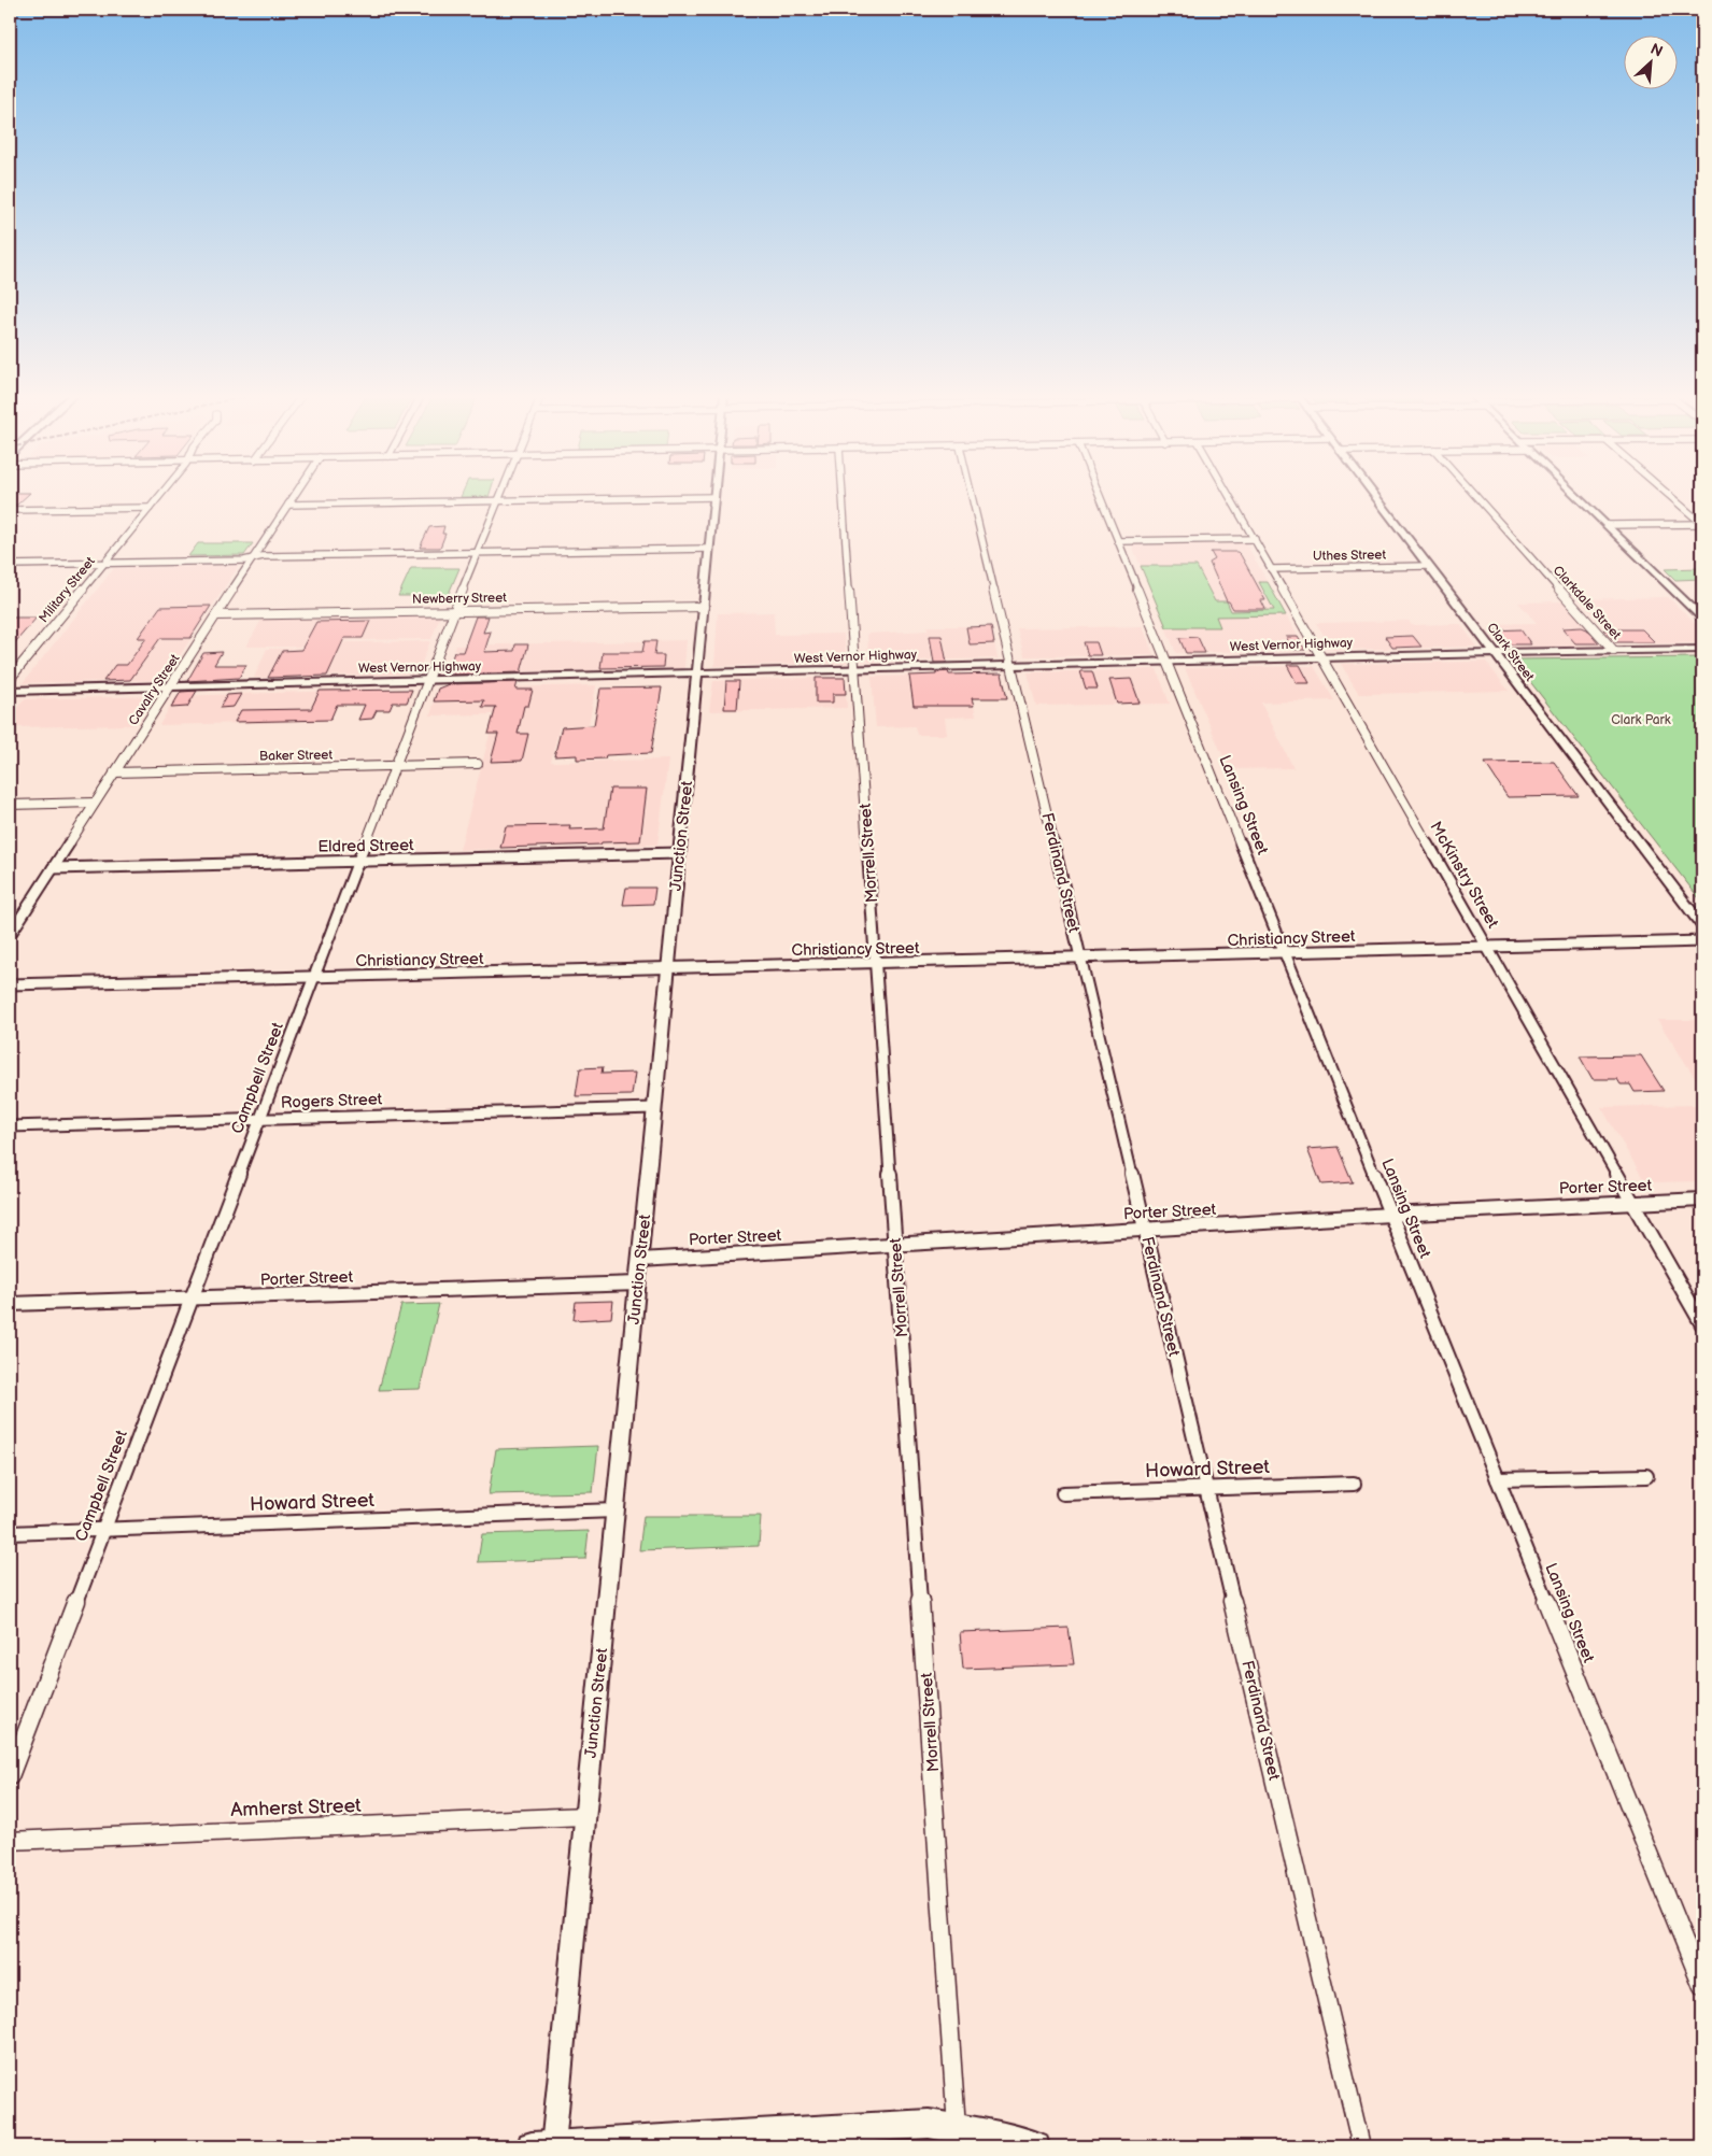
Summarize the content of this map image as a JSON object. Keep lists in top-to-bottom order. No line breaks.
{"streets":{"street":["Uthes Street","Military Street","Newberry Street","Clarkdale Street","West Vernor Highway","Clark Street","Cavalry Street","Baker Street","Lansing Street","Junction Street","Eldred Street","Morrell Street","Ferdinand Street","McKinstry Street","Christiancy Street","Campbell Street","Rogers Street","Porter Street","Howard Street","Amherst Street"]},"crossings":[["Uthes Street","Clark Street"],["Uthes Street","McKinstry Street"],["Newberry Street","Cavalry Street"],["Newberry Street","Junction Street"],["Newberry Street","Campbell Street"],["Clarkdale Street","West Vernor Highway"],["West Vernor Highway","Clark Street"],["West Vernor Highway","Cavalry Street"],["West Vernor Highway","Lansing Street"],["West Vernor Highway","Junction Street"],["West Vernor Highway","Morrell Street"],["West Vernor Highway","Ferdinand Street"],["West Vernor Highway","McKinstry Street"],["West Vernor Highway","Campbell Street"],["Cavalry Street","Baker Street"],["Cavalry Street","Eldred Street"],["Baker Street","Campbell Street"],["Lansing Street","Christiancy Street"],["Lansing Street","Porter Street"],["Junction Street","Eldred Street"],["Junction Street","Christiancy Street"],["Junction Street","Rogers Street"],["Junction Street","Porter Street"],["Junction Street","Howard Street"],["Junction Street","Amherst Street"],["Eldred Street","Campbell Street"],["Morrell Street","Christiancy Street"],["Morrell Street","Porter Street"],["Ferdinand Street","Christiancy Street"],["Ferdinand Street","Porter Street"],["Ferdinand Street","Howard Street"],["McKinstry Street","Christiancy Street"],["McKinstry Street","Porter Street"],["Christiancy Street","Campbell Street"],["Campbell Street","Rogers Street"],["Campbell Street","Porter Street"],["Campbell Street","Howard Street"]],"parks":["Clark Park"],"north":"top right"}
